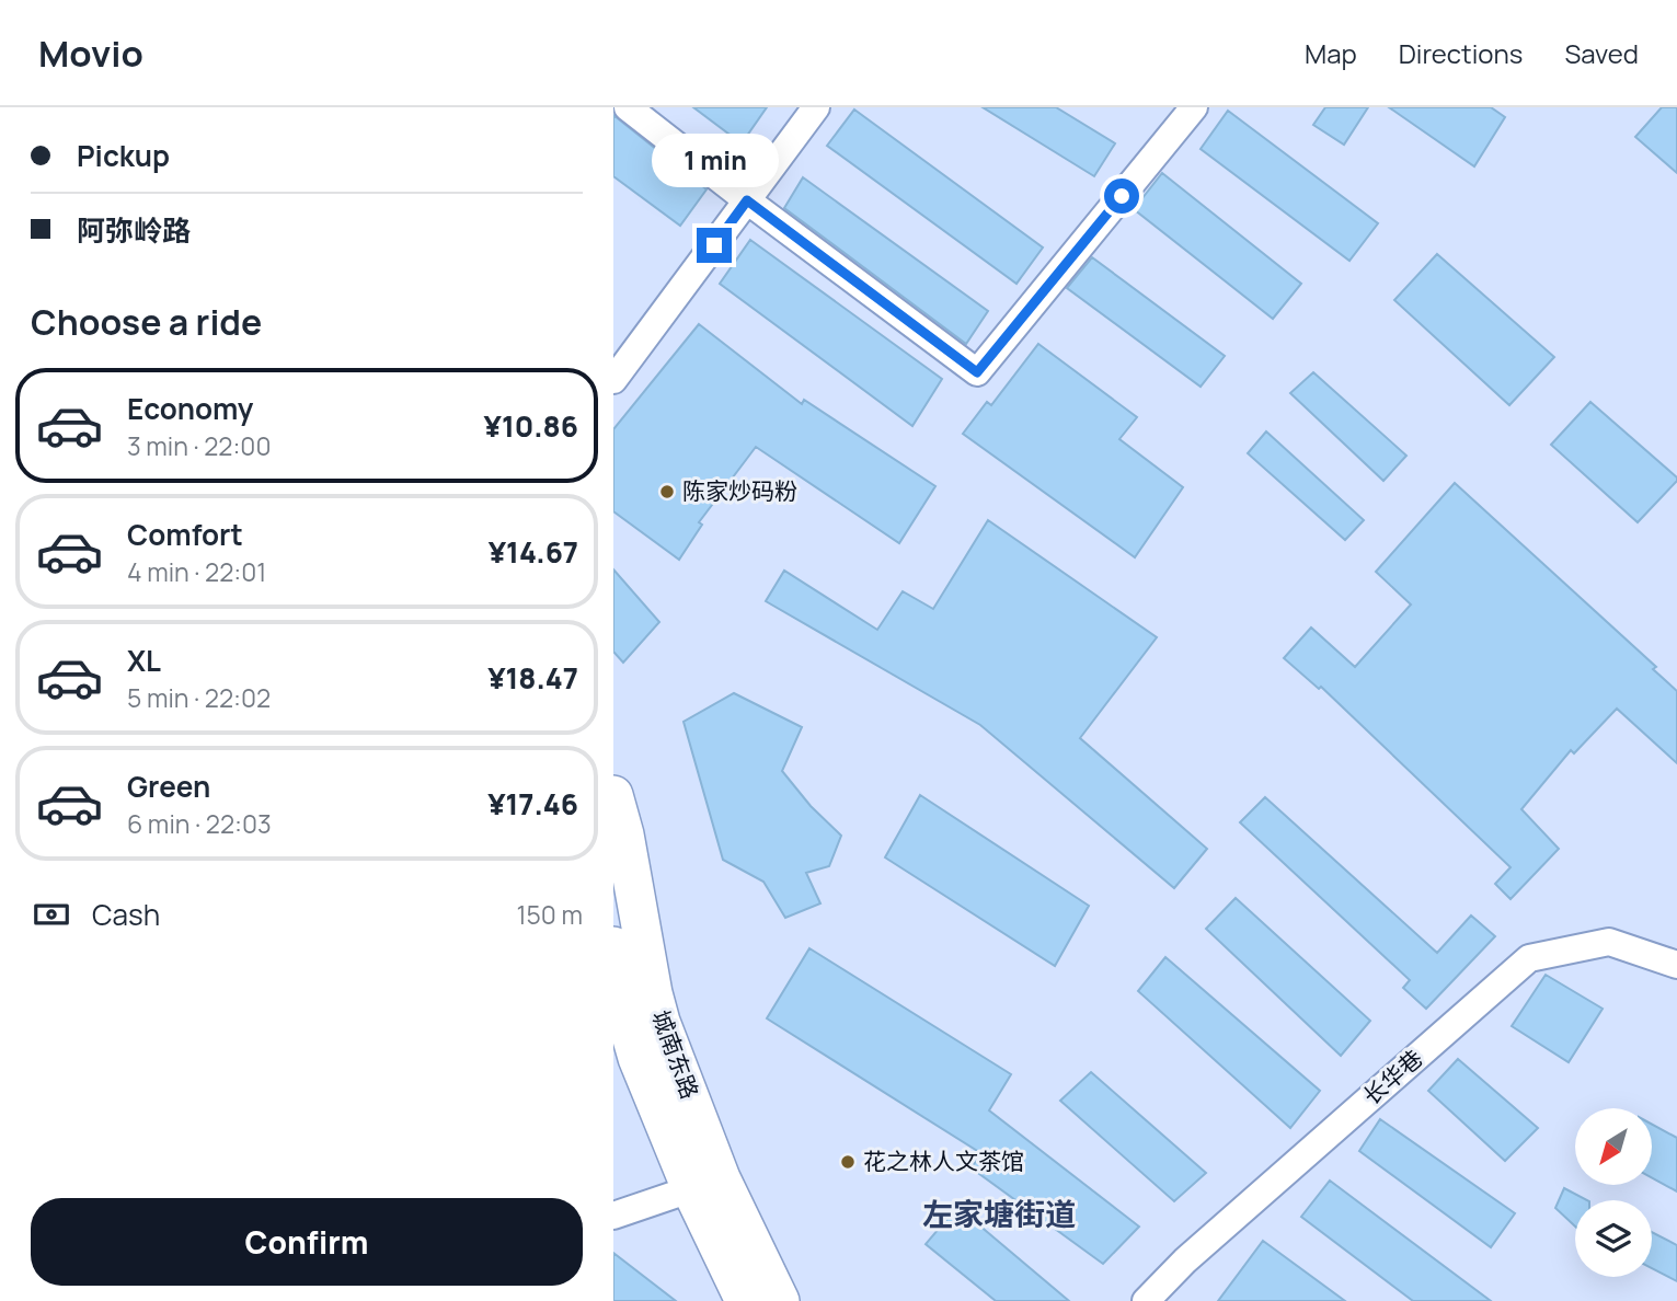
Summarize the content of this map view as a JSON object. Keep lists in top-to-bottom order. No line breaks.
{"streets":{"main road":["城南东路"],"street":["长华巷"]},"districts":["左家塘街道"],"places":["陈家炒码粉","花之林人文茶馆"],"north":"bottom left","page":{"header":"Movio","nav":["Map","Directions","Saved"],"banner":["Pickup","阿弥岭路"],"bubble":"1 min","heading":"Choose a ride","list":[{"name":"Economy","note":"3 min · 22:00","value":"¥10.86"},{"name":"Comfort","note":"4 min · 22:01","value":"¥14.67"},{"name":"XL","note":"5 min · 22:02","value":"¥18.47"},{"name":"Green","note":"6 min · 22:03","value":"¥17.46"}],"pay":["Cash","150 m"],"buttons":"Confirm"}}
